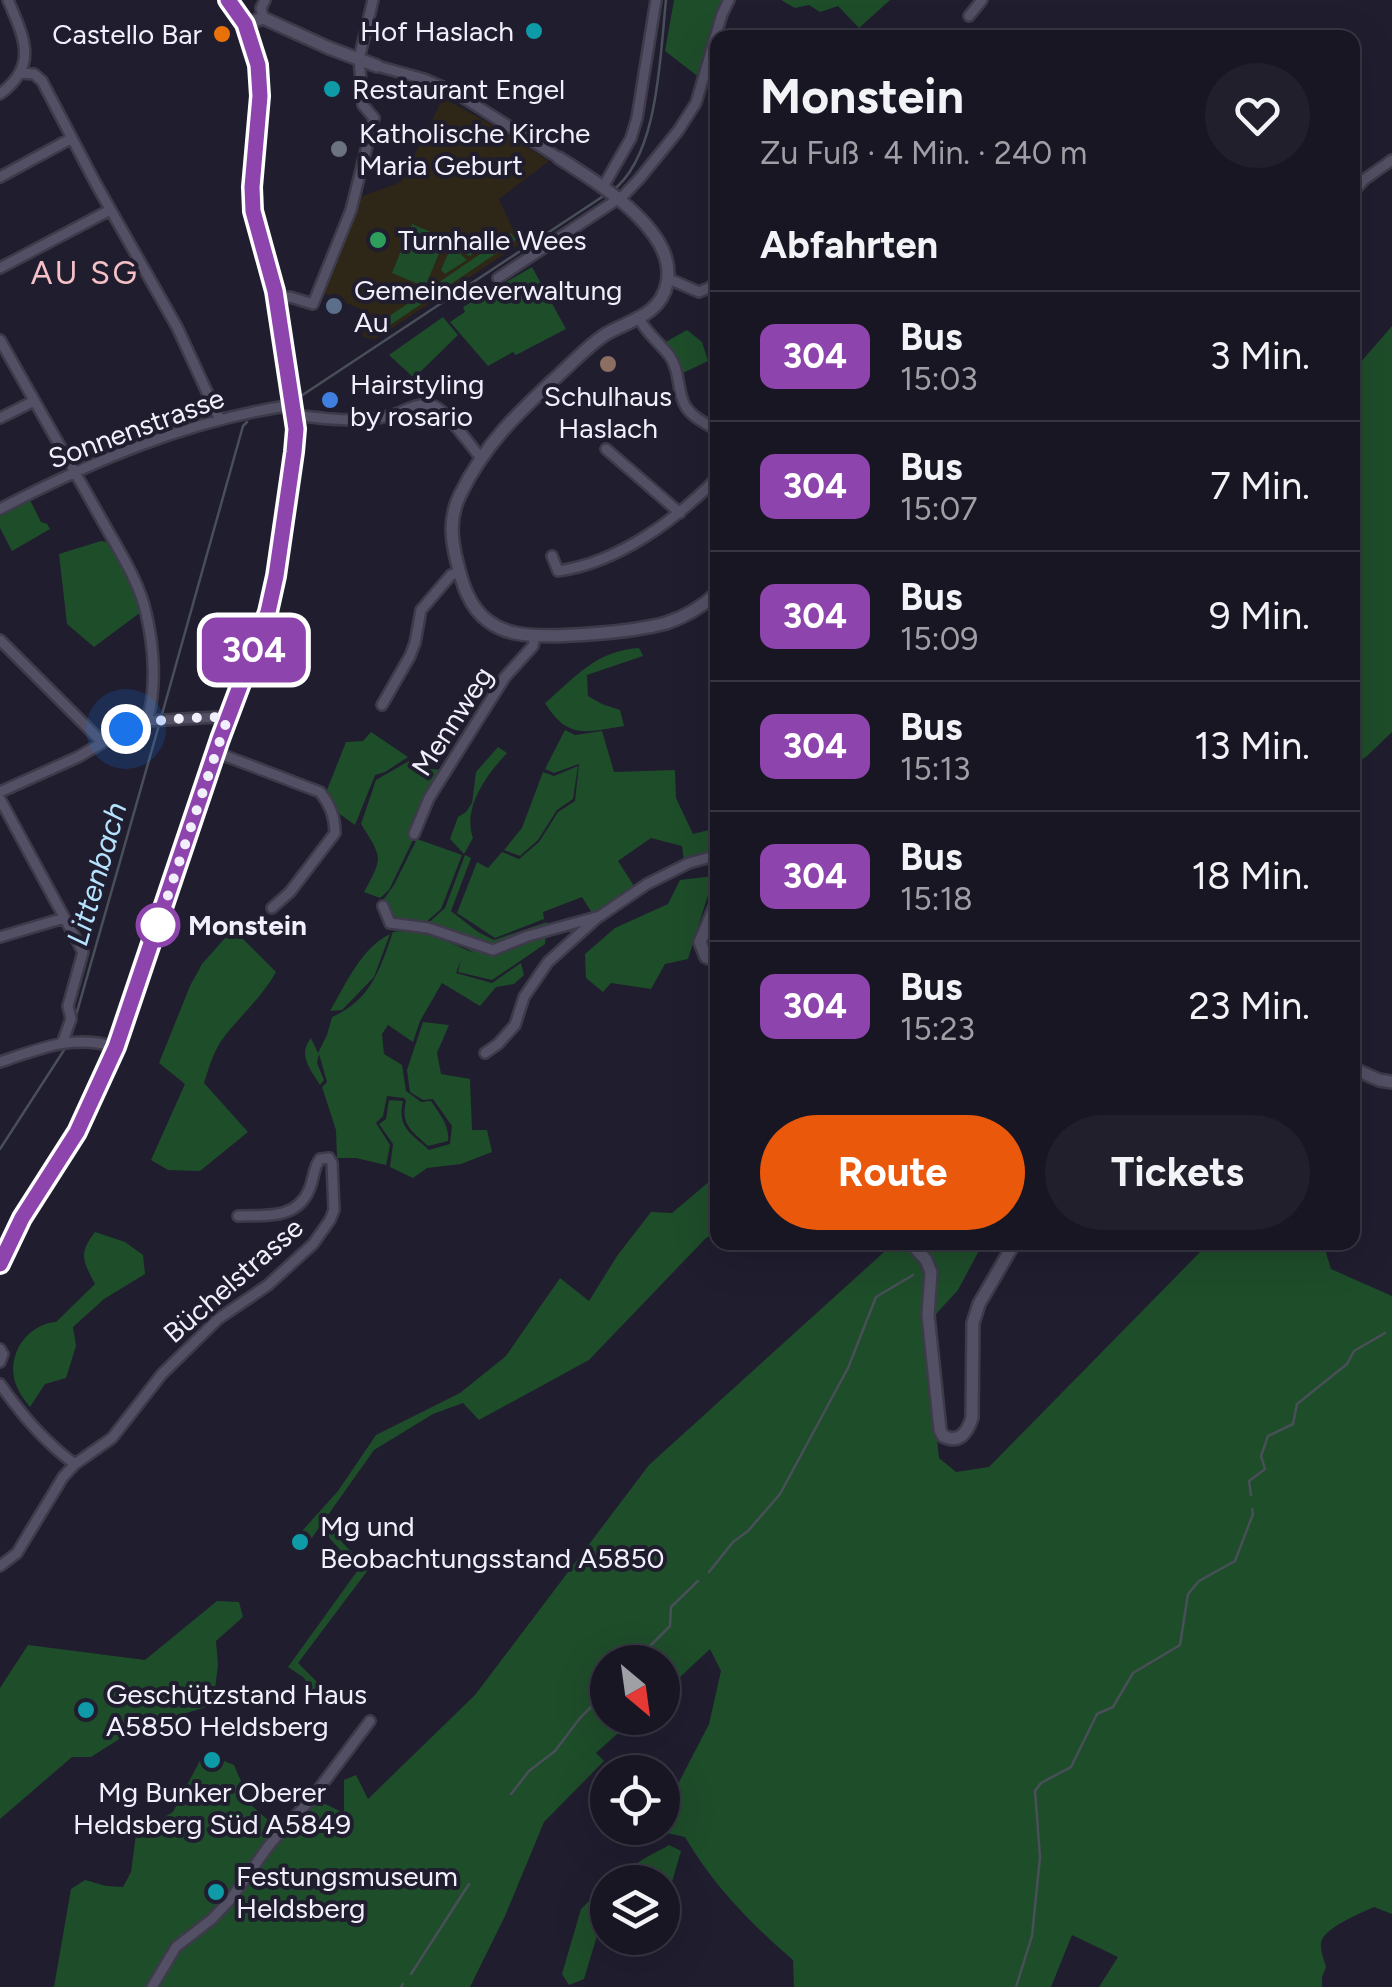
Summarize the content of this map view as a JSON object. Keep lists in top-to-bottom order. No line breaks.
{"streets":{"street":["Sonnenstrasse","Mennweg","Büchelstrasse"]},"districts":["AU SG"],"water":["Littenbach"],"places":["Hof Haslach","Castello Bar","Restaurant Engel","Katholische Kirche Maria Geburt","Turnhalle Wees","Gemeindeverwaltung Au","Schulhaus Haslach","Hairstyling by rosario","Monstein","Mg und Beobachtungsstand A5850","Geschützstand Haus A5850 Heldsberg","Mg Bunker Oberer Heldsberg Süd A5849","Festungsmuseum Heldsberg"],"lines":["bus line 304"],"north":"bottom right","page":{"on_map":"304","heading":[["Monstein","Zu Fuß · 4 Min. · 240 m"],"Abfahrten"],"list":[{"mark":"304","name":"Bus","note":"15:03","value":"3 Min."},{"mark":"304","name":"Bus","note":"15:07","value":"7 Min."},{"mark":"304","name":"Bus","note":"15:09","value":"9 Min."},{"mark":"304","name":"Bus","note":"15:13","value":"13 Min."},{"mark":"304","name":"Bus","note":"15:18","value":"18 Min."},{"mark":"304","name":"Bus","note":"15:23","value":"23 Min."}],"buttons":["Route","Tickets"]}}
